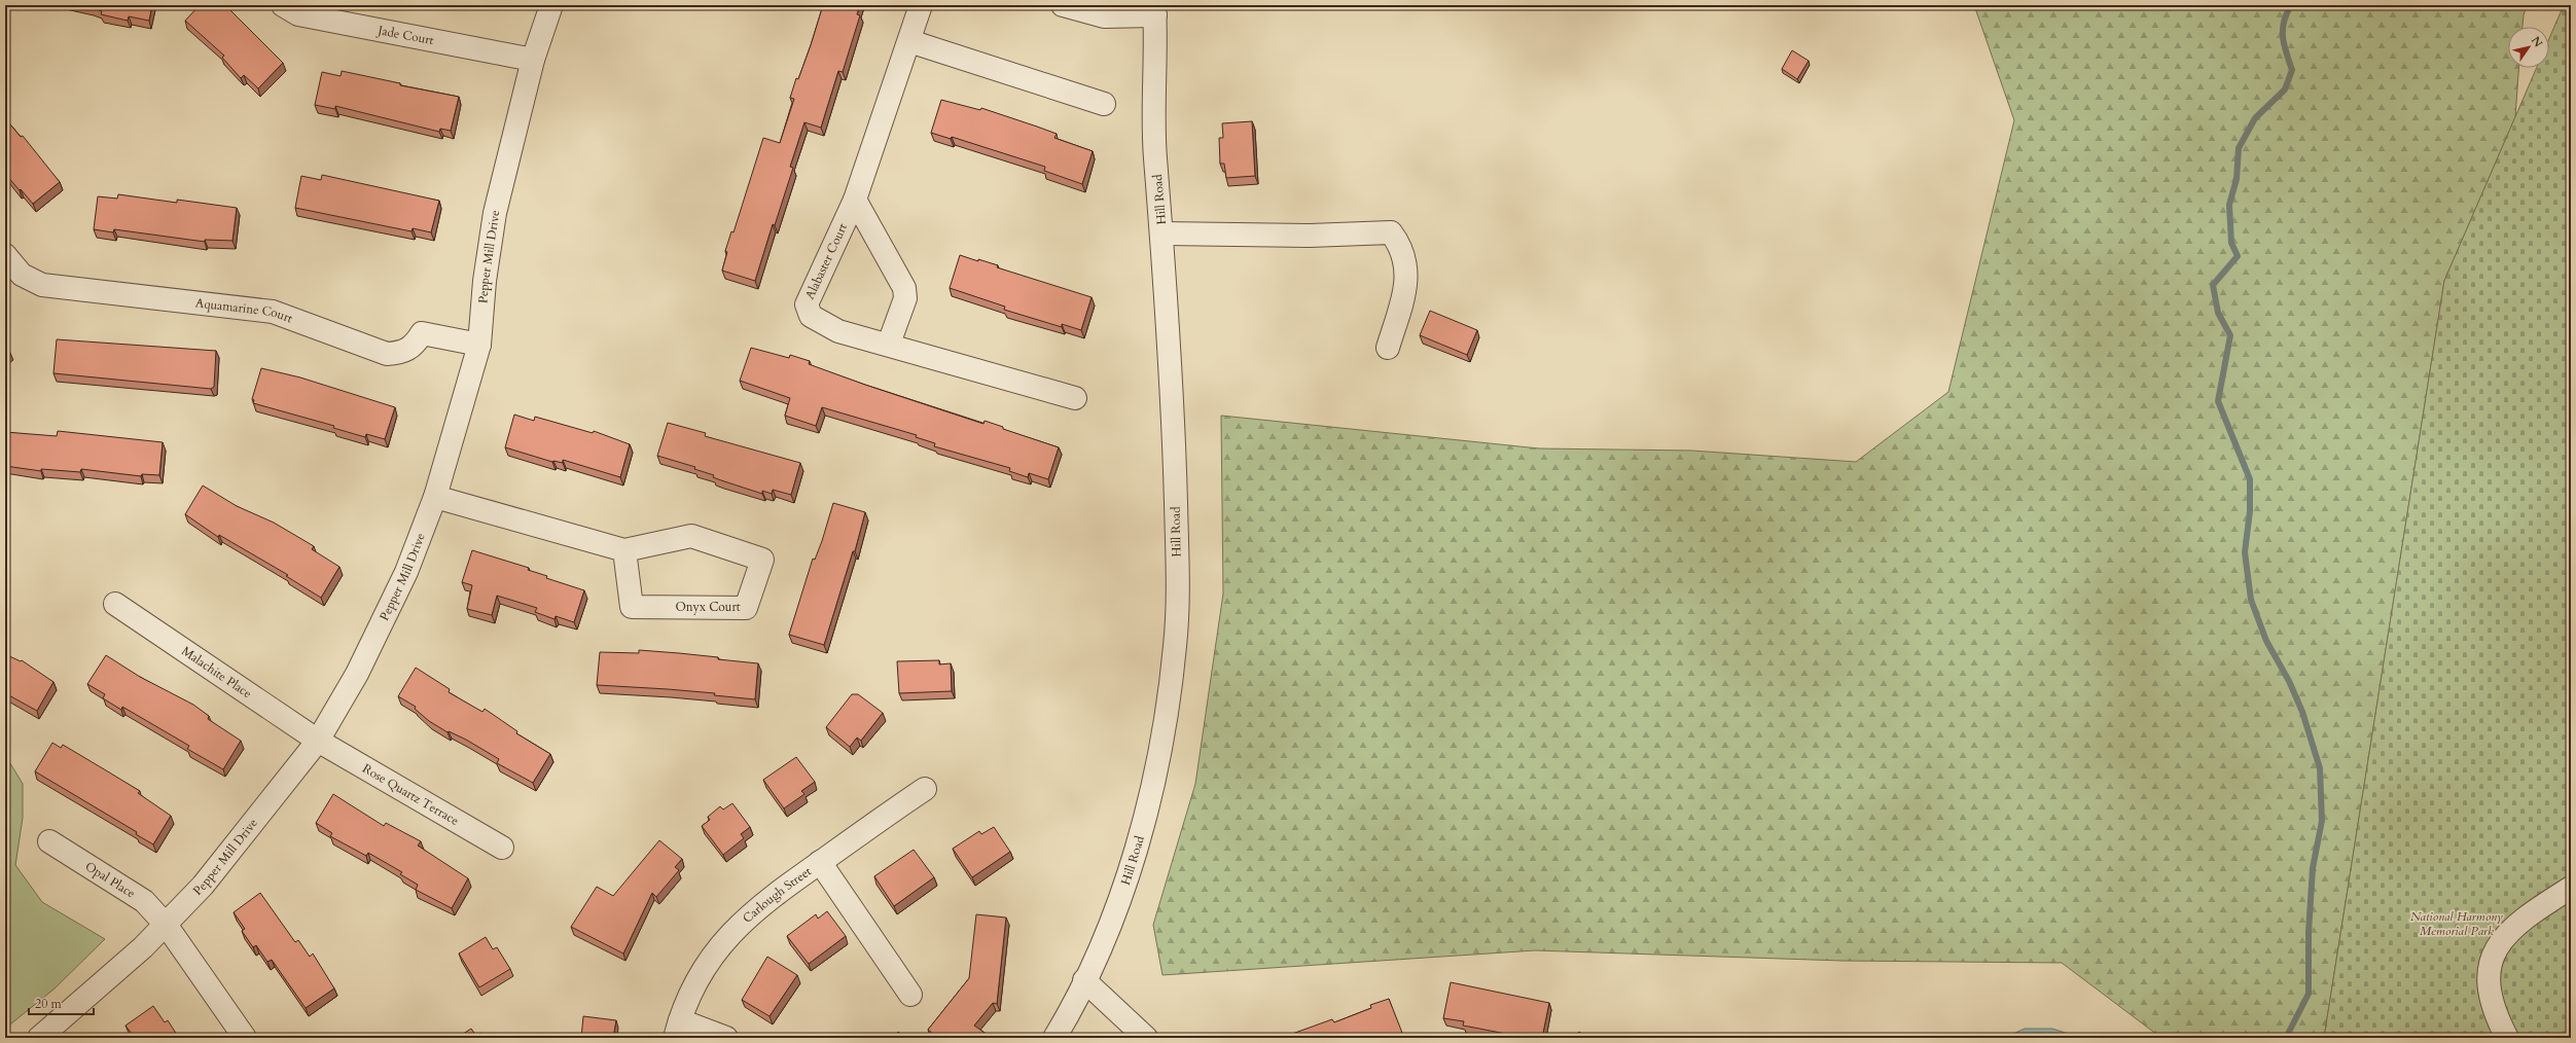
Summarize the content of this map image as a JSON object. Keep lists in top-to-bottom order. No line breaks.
{"streets":{"street":["Jade Court","Hill Road","Pepper Mill Drive","Alabaster Court","Aquamarine Court","Onyx Court","Malachite Place","Rose Quartz Terrace","Opal Place","Carlough Street"]},"crossings":[["Jade Court","Pepper Mill Drive"],["Pepper Mill Drive","Aquamarine Court"],["Pepper Mill Drive","Onyx Court"],["Pepper Mill Drive","Malachite Place"],["Pepper Mill Drive","Rose Quartz Terrace"],["Pepper Mill Drive","Opal Place"],["Malachite Place","Rose Quartz Terrace"]],"parks":["National Harmony Memorial Park"],"scale_bar":"20 m","north":"top right"}
